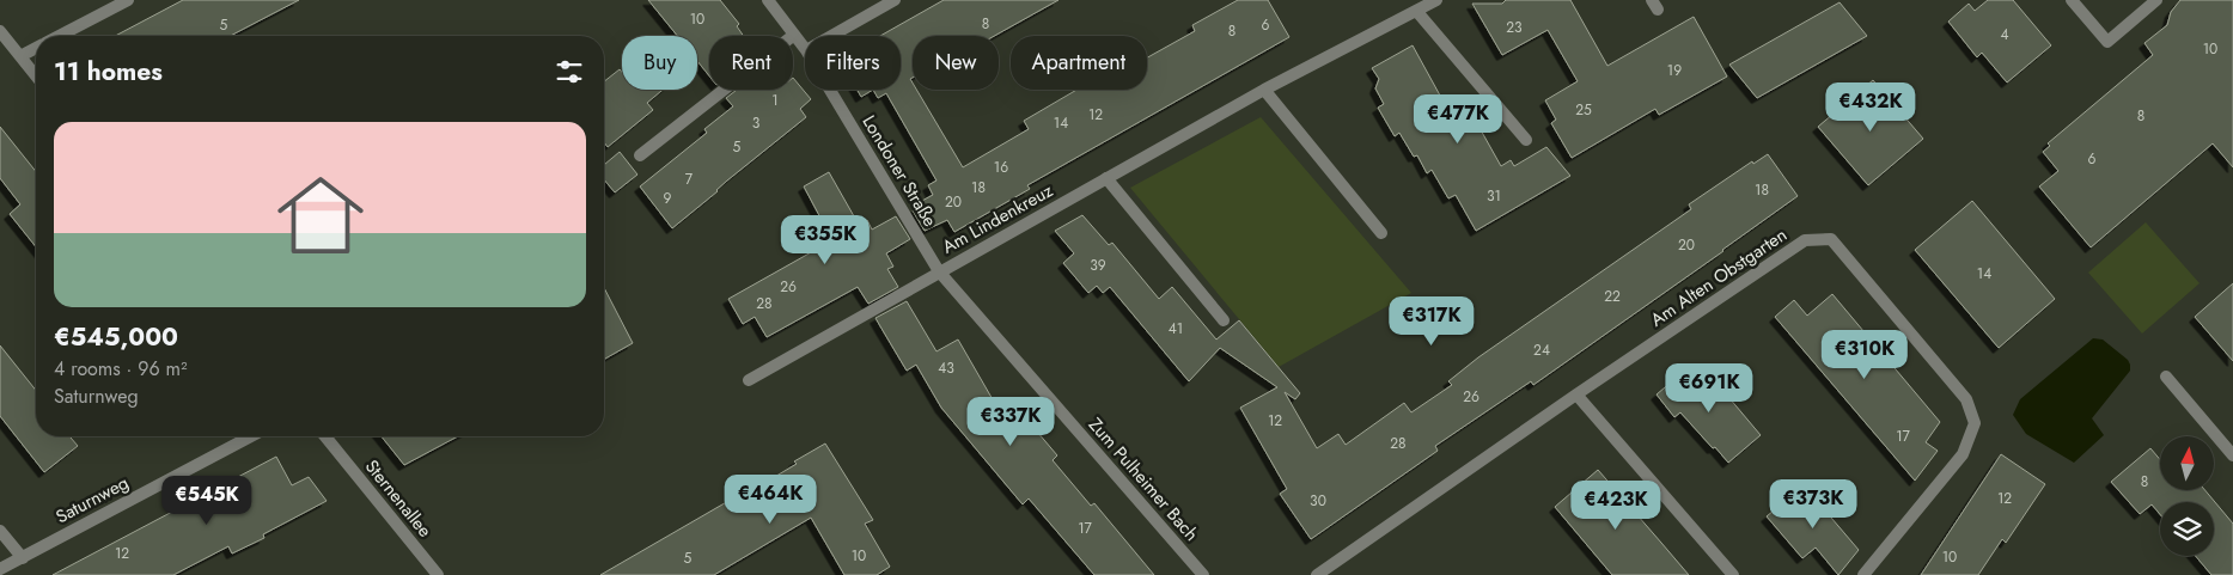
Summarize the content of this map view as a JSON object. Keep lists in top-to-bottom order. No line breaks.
{"streets":{"street":["Londoner Straße","Am Lindenkreuz","Am Alten Obstgarten","Zum Pulheimer Bach","Sternenallee","Saturnweg"]},"crossings":[["Londoner Straße","Am Lindenkreuz"],["Londoner Straße","Zum Pulheimer Bach"],["Am Lindenkreuz","Zum Pulheimer Bach"]],"house_numbers":["10","8","5","6","23","8","4","10","19","1","25","12","8","3","14","5","6","16","7","18","18","31","9","20","20","39","14","26","22","28","41","24","43","26","12","17","28","8","12","30","17","12","10","10","5"],"north":"top","page":{"chip":["Buy","Rent","Filters","New","Apartment"],"heading":"11 homes","price":["€432K","€477K","€355K","€317K","€310K","€691K","€337K","€464K","€545K","€373K","€423K"],"list":[{"name":"€545,000","note":"4 rooms · 96 m² · Saturnweg"}]}}
